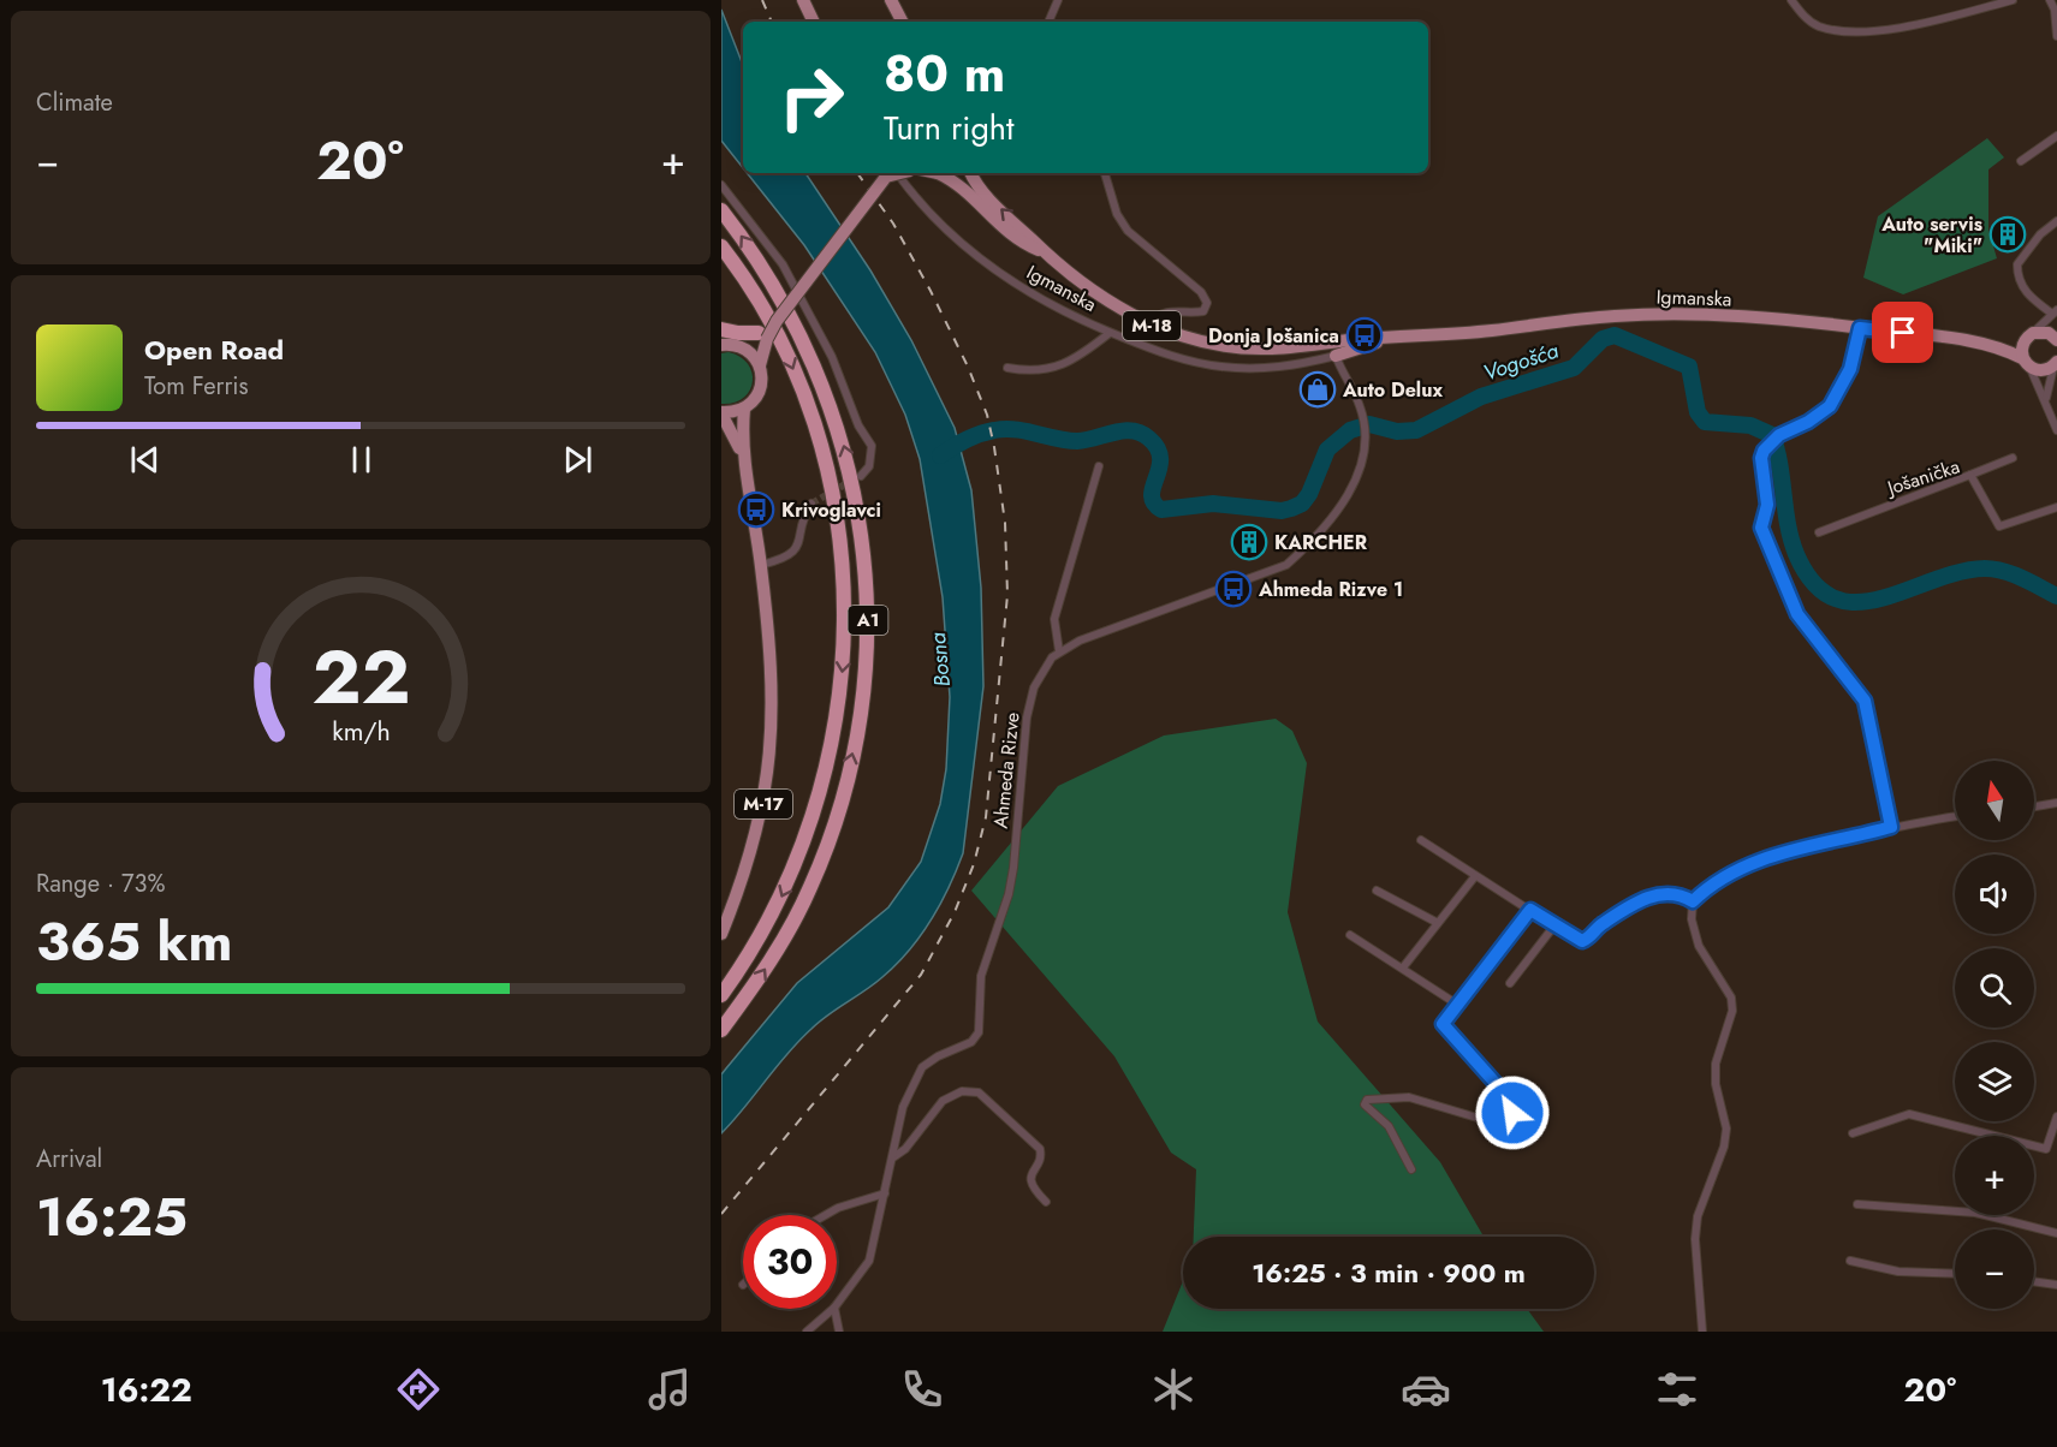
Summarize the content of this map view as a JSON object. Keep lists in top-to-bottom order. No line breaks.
{"streets":{"highway":["A1"],"main road":["Igmanska","M-18","M-17"],"street":["Jošanička","Ahmeda Rizve"]},"crossings":[["Igmanska","M-18"]],"water":["Vogošća","Bosna"],"places":{"building":["Auto servis \"Miki\"","KARCHER"],"bus stop":["Donja Jošanica","Krivoglavci","Ahmeda Rizve 1"],"shop":["Auto Delux"]},"north":"top","page":{"tile":["Climate",["Range · 73%","365 km"],["Arrival","16:25"]],"turn":["80 m","Turn right"],"heat":["−","20°","+"],"song":["Open Road","Tom Ferris"],"map_buttons":["+","−"],"limit":"30","trip":"16:25 · 3 min · 900 m","tabs":["16:22","20°"],"gauge":["22","km/h"]}}
